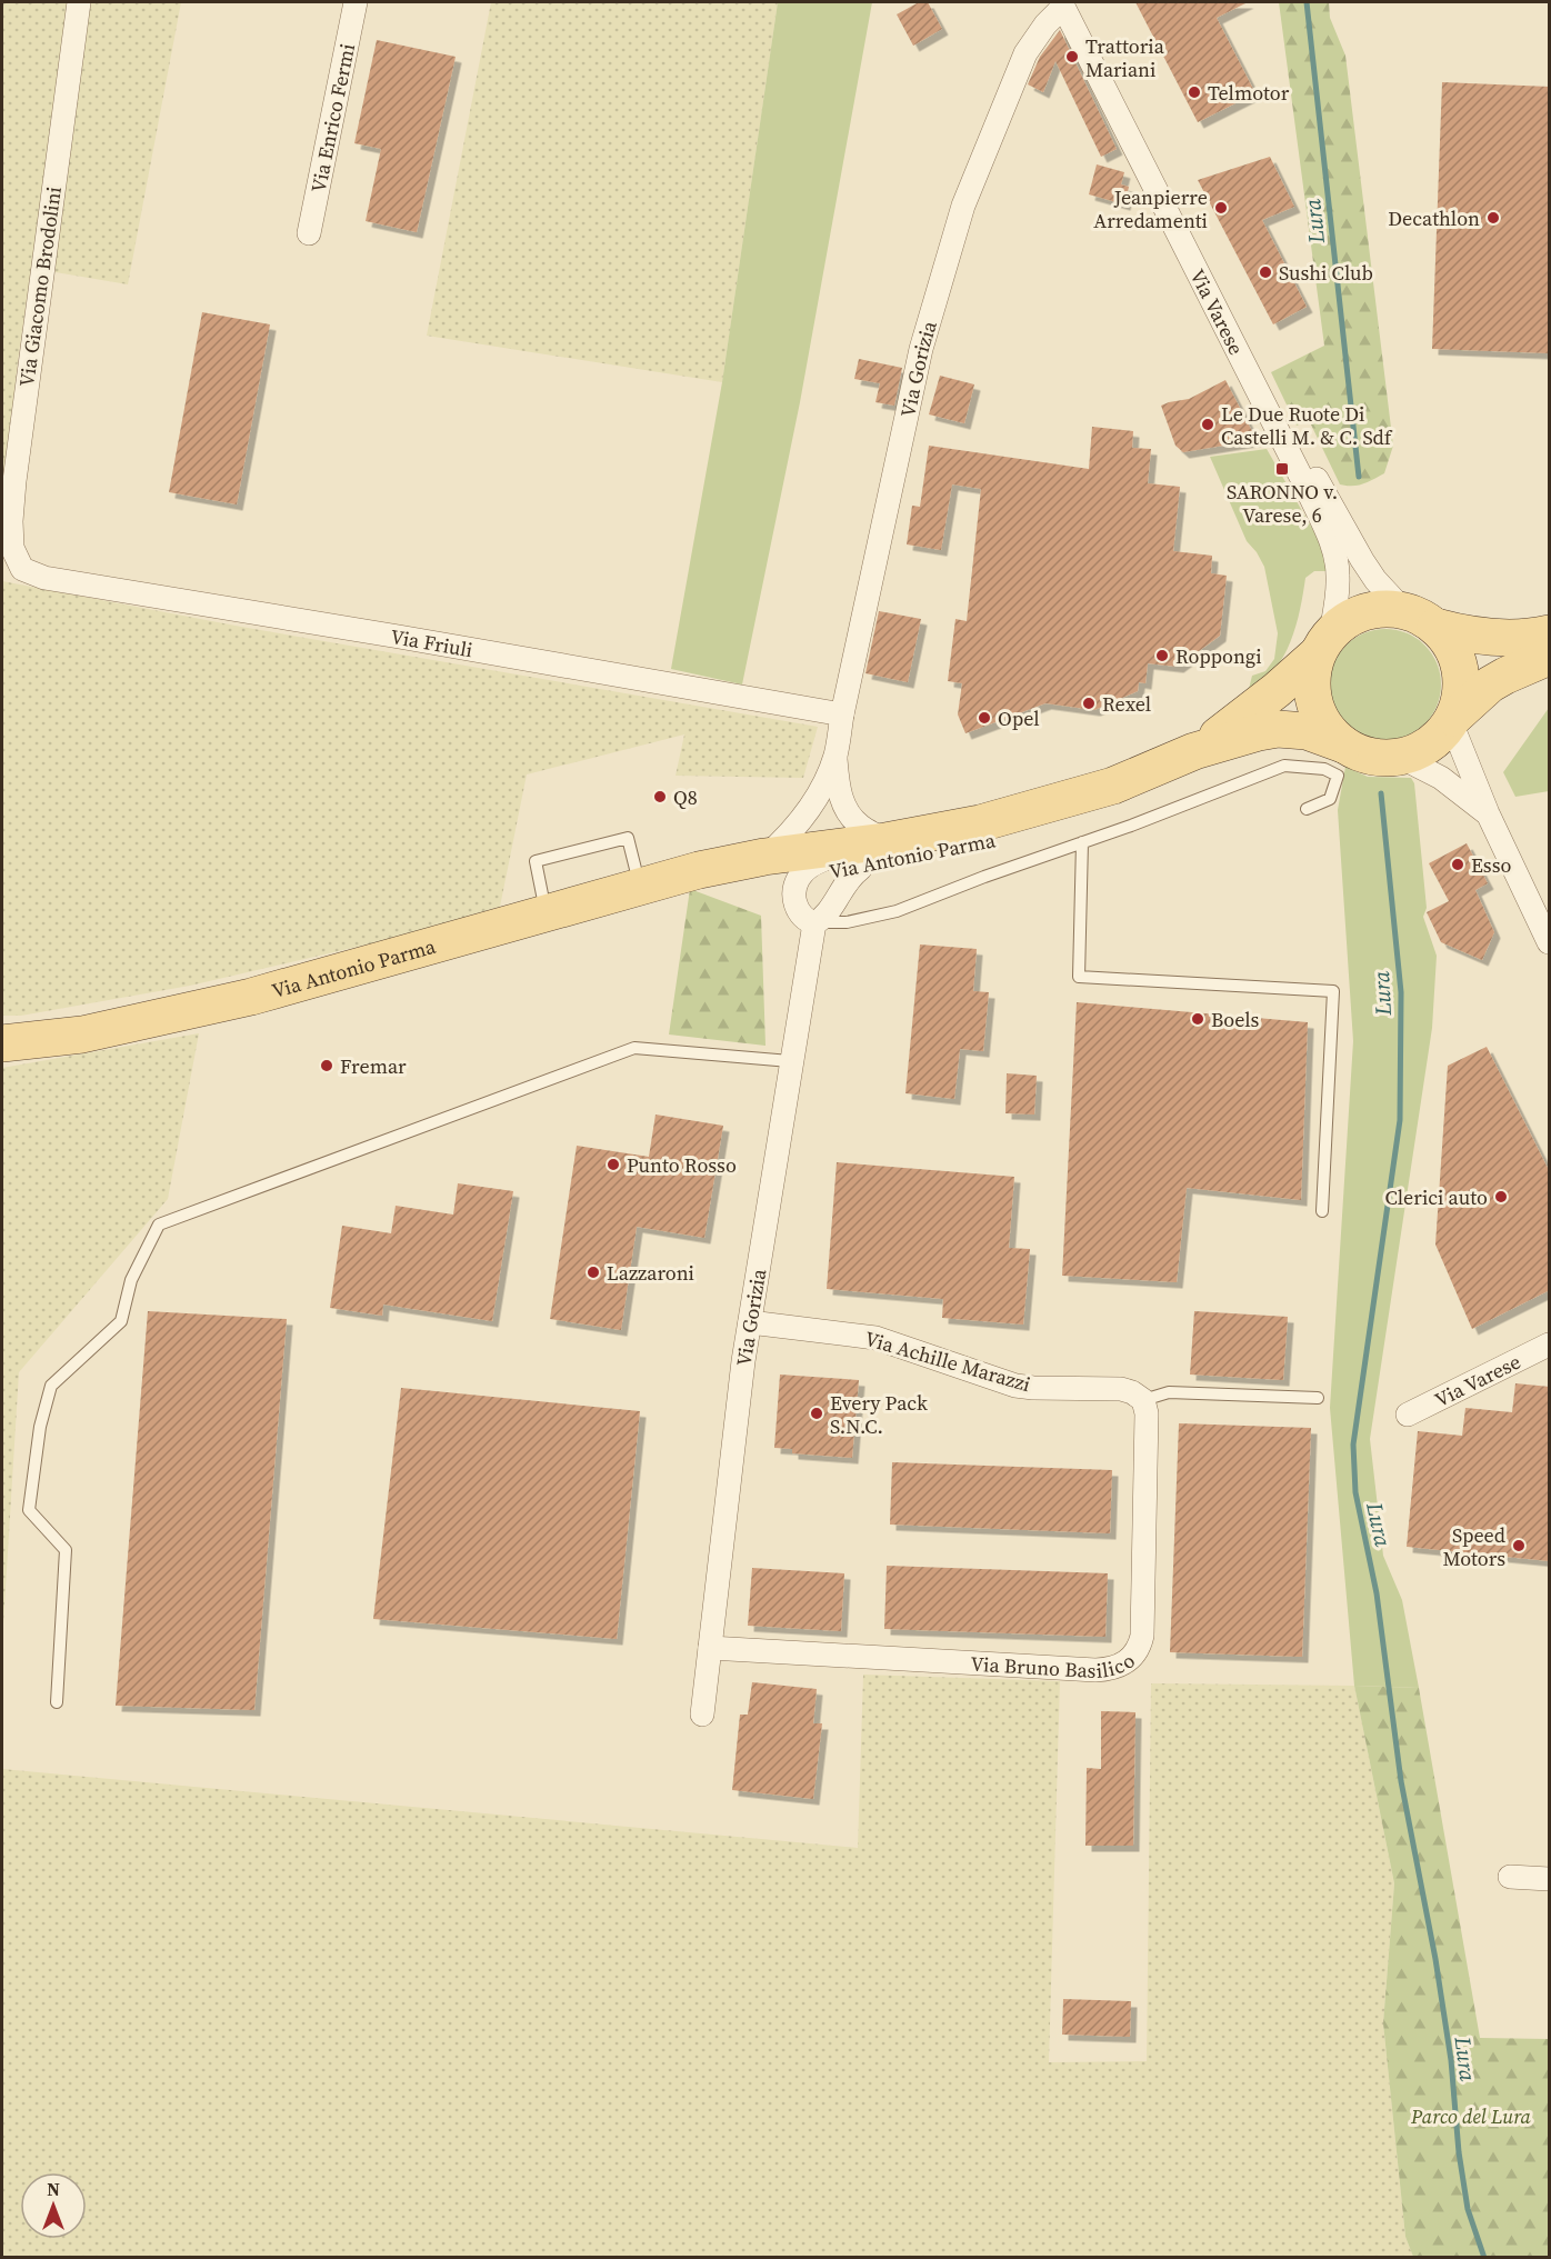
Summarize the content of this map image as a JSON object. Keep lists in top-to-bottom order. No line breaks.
{"streets":{"main road":["Via Antonio Parma"],"street":["Via Enrico Fermi","Via Giacomo Brodolini","Via Varese","Via Gorizia","Via Friuli","Via Achille Marazzi","Via Bruno Basilico"]},"crossings":[["Via Giacomo Brodolini","Via Friuli"],["Via Varese","Via Gorizia"],["Via Varese","Via Antonio Parma"],["Via Gorizia","Via Friuli"],["Via Gorizia","Via Antonio Parma"],["Via Gorizia","Via Achille Marazzi"],["Via Gorizia","Via Bruno Basilico"],["Via Achille Marazzi","Via Bruno Basilico"]],"water":["Lura"],"parks":["Parco del Lura"],"places":{"other":["Trattoria Mariani","Telmotor","Jeanpierre Arredamenti","Decathlon","Sushi Club","Le Due Ruote Di Castelli M. & C. Sdf","Roppongi","Rexel","Opel","Q8","Esso","Boels","Fremar","Punto Rosso","Clerici auto","Lazzaroni","Every Pack S.N.C.","Speed Motors"],"transit":["SARONNO v. Varese, 6"]},"north":"top"}
